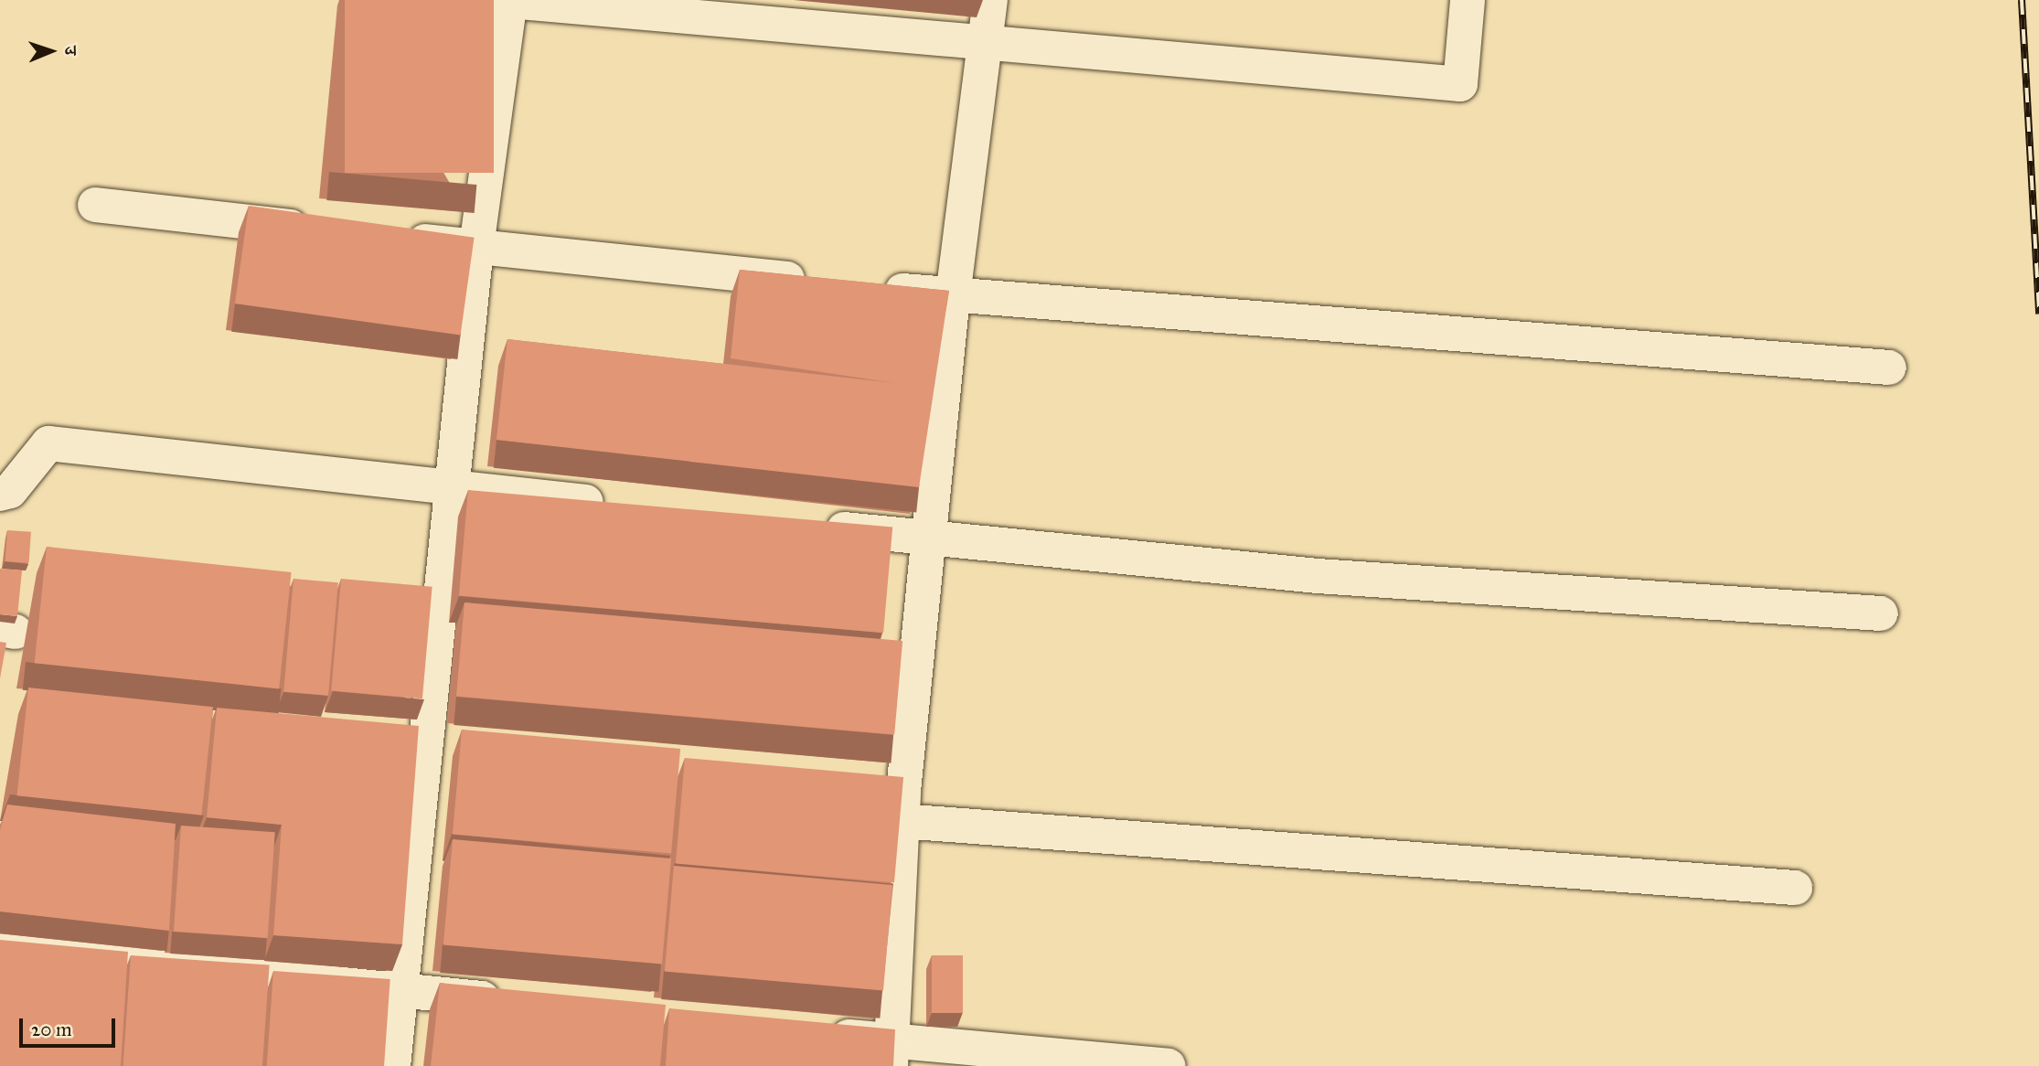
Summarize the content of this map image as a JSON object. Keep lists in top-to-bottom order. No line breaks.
{"scale_bar":"20 m","north":"right"}
